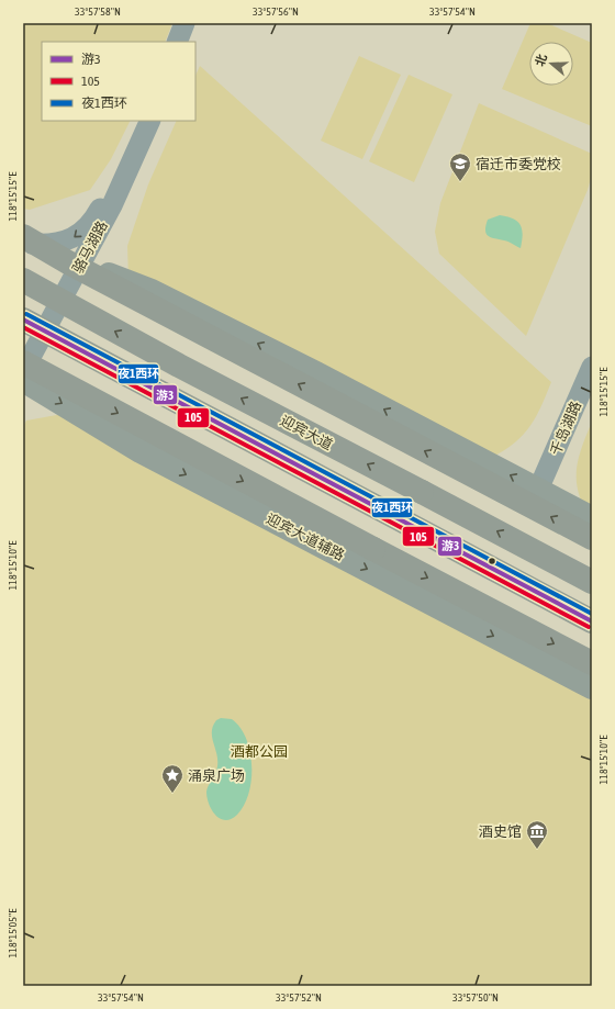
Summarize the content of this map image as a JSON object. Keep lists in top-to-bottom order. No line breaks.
{"streets":{"highway":["迎宾大道"],"main road":["迎宾大道辅路"],"street":["骆马湖路","千岛湖路"]},"parks":["酒都公园"],"places":{"school or university":["宿迁市委党校"],"place":["涌泉广场"],"museum":["酒史馆"]},"lines":["transit line 夜1西环","transit line 游3","transit line 105"],"legend":["游3","105","夜1西环"],"north":"left","coordinates":["33°57'58\"N","33°57'56\"N","33°57'54\"N","118°15'15\"E","118°15'10\"E","118°15'05\"E","33°57'52\"N","33°57'50\"N"]}
